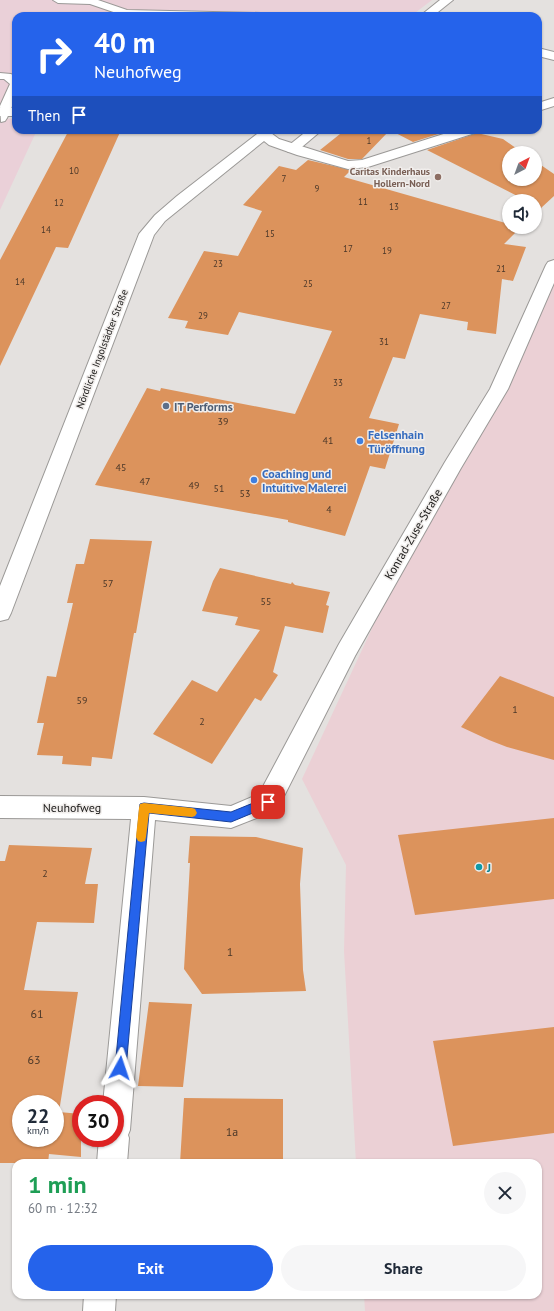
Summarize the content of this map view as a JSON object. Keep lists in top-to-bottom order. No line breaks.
{"streets":{"street":["Nördliche Ingolstädter Straße","Konrad-Zuse-Straße","Neuhofweg"]},"crossings":[["Konrad-Zuse-Straße","Neuhofweg"]],"places":["Caritas Kinderhaus Hollern-Nord","IT Performs","Felsenhain Türöffnung","Coaching und Intuitive Malerei","J"],"house_numbers":["1","10","7","9","11","12","13","14","15","17","19","23","21","14","25","27","29","31","33","39","41","45","47","49","51","53","4","57","55","59","1","2","2","1","61","63","1a"],"north":"top right","page":{"turn":["40 m","Neuhofweg"],"then":"Then","speed":"22 km/h","limit":"30","heading":["1 min","60 m · 12:32"],"buttons":["Exit","Share"]}}
